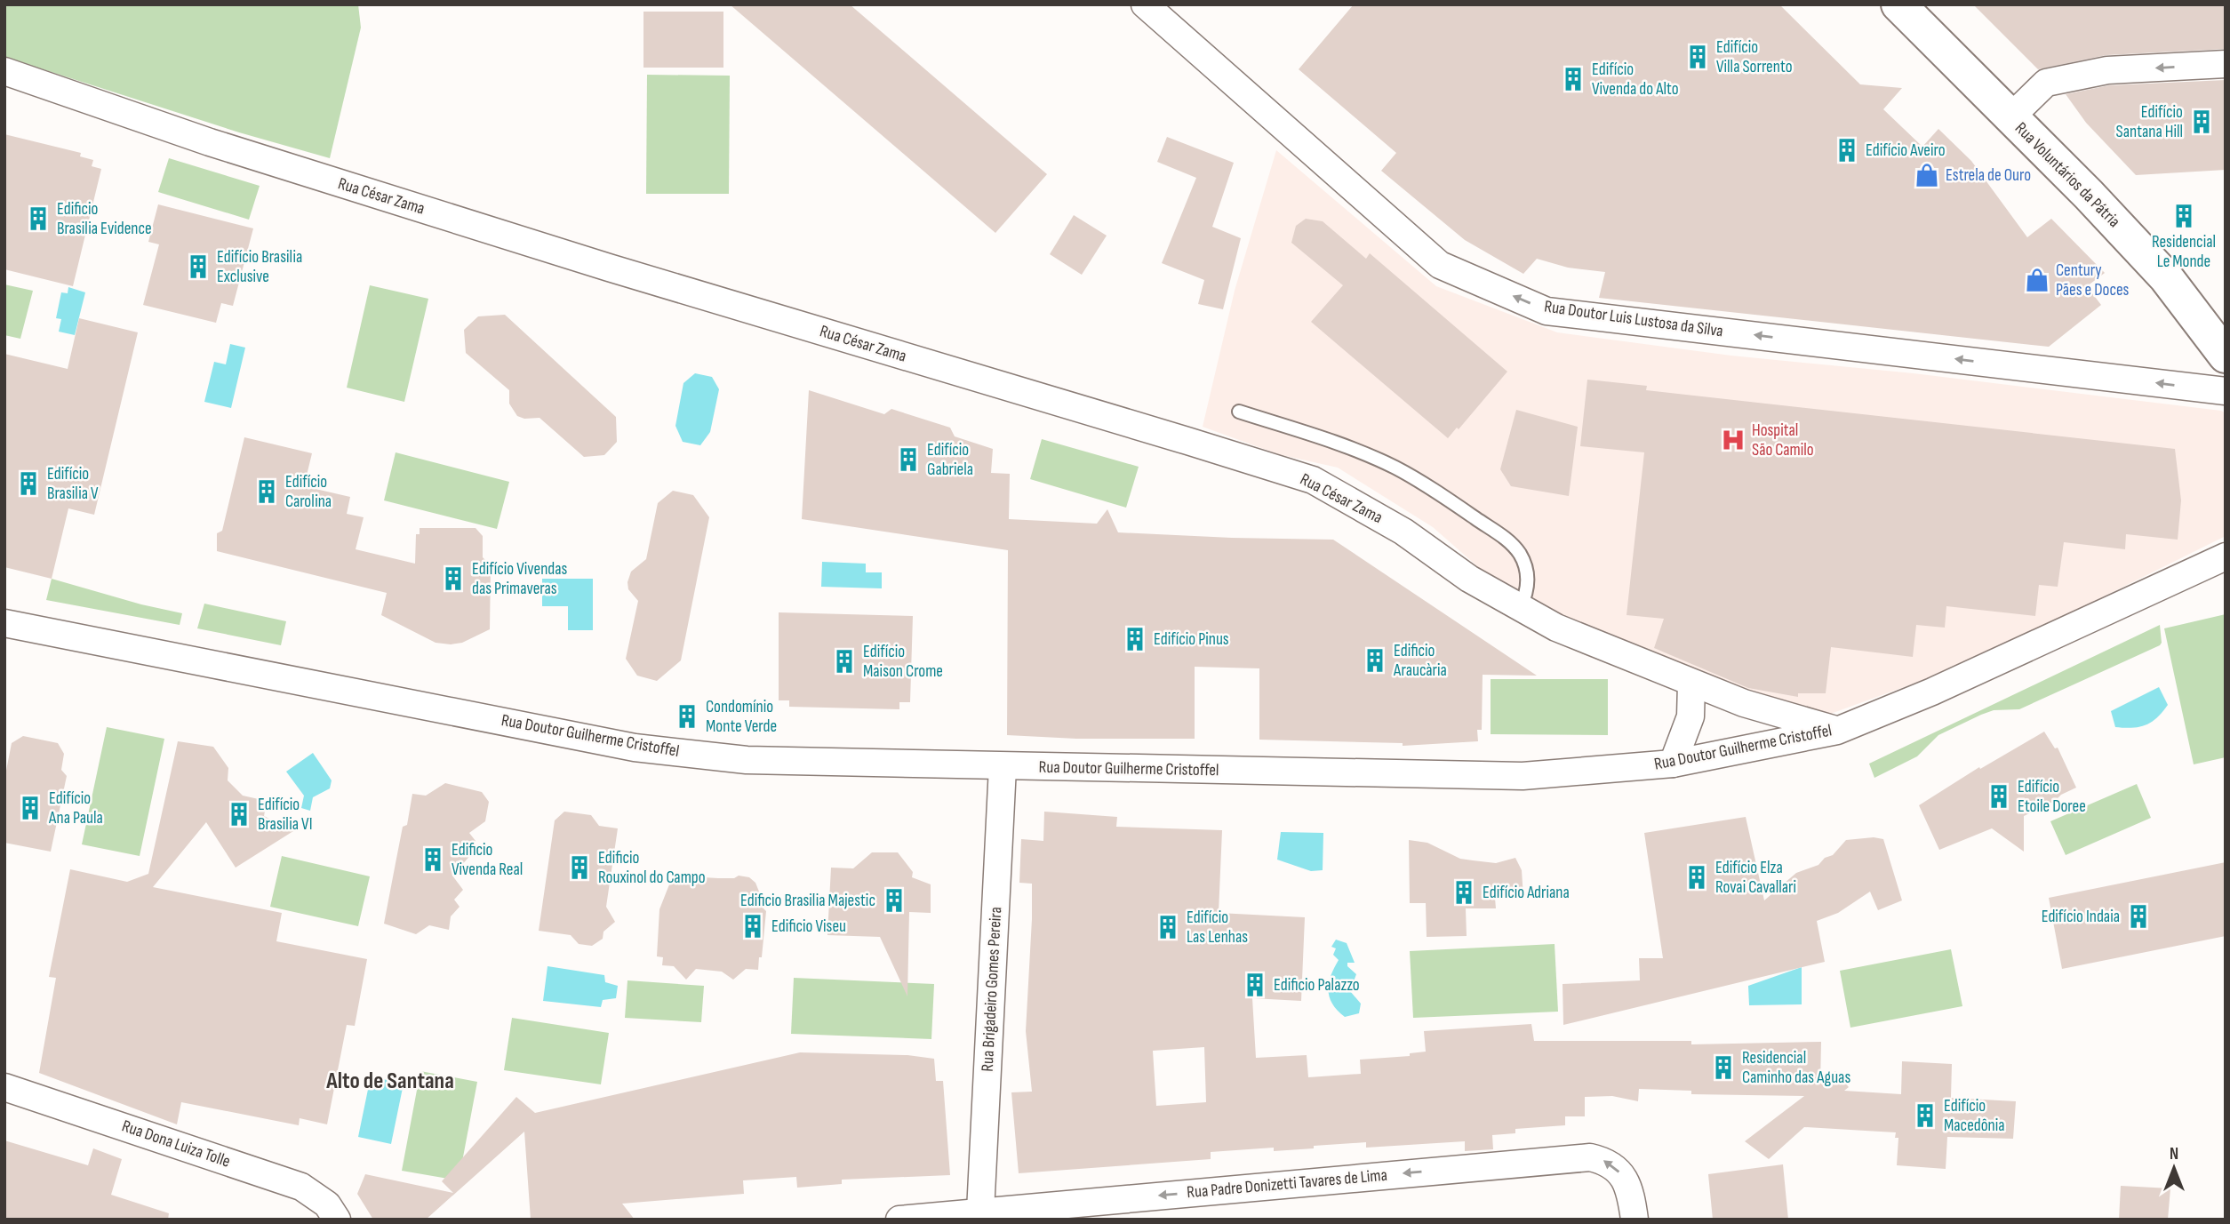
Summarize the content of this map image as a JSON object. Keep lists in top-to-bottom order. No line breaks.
{"streets":{"main road":["Rua Voluntários da Pátria"],"street":["Rua César Zama","Rua Doutor Luis Lustosa da Silva","Rua Doutor Guilherme Cristoffel","Rua Brigadeiro Gomes Pereira","Rua Dona Luiza Tolle","Rua Padre Donizetti Tavares de Lima"]},"crossings":[["Rua César Zama","Rua Doutor Guilherme Cristoffel"],["Rua Doutor Guilherme Cristoffel","Rua Brigadeiro Gomes Pereira"],["Rua Brigadeiro Gomes Pereira","Rua Padre Donizetti Tavares de Lima"]],"one_way":["Rua Doutor Luis Lustosa da Silva","Rua Padre Donizetti Tavares de Lima"],"districts":["Alto de Santana"],"places":{"building":["Edifício Villa Sorrento","Edifício Vivenda do Alto","Edifício Santana Hill","Edifício Aveiro","Residencial Le Monde","Edificio Brasilia Evidence","Edifício Brasilia Exclusive","Edifício Gabriela","Edifício Brasilia V","Edifício Carolina","Edifício Vivendas das Primaveras","Edifício Pinus","Edificio Araucària","Edifício Maison Crome","Condomínio Monte Verde","Edifício Etoile Doree","Edifício Ana Paula","Edifício Brasilia VI","Edificio Vivenda Real","Edificio Rouxinol do Campo","Edifício Elza Rovai Cavallari","Edifício Adriana","Edificio Brasilia Majestic","Edifício Indaia","Edificio Viseu","Edifício Las Lenhas","Edificio Palazzo","Residencial Caminho das Aguas","Edifício Macedônia"],"shop":["Estrela de Ouro","Century Pães e Doces"],"hospital":["Hospital São Camilo"]},"north":"top"}
